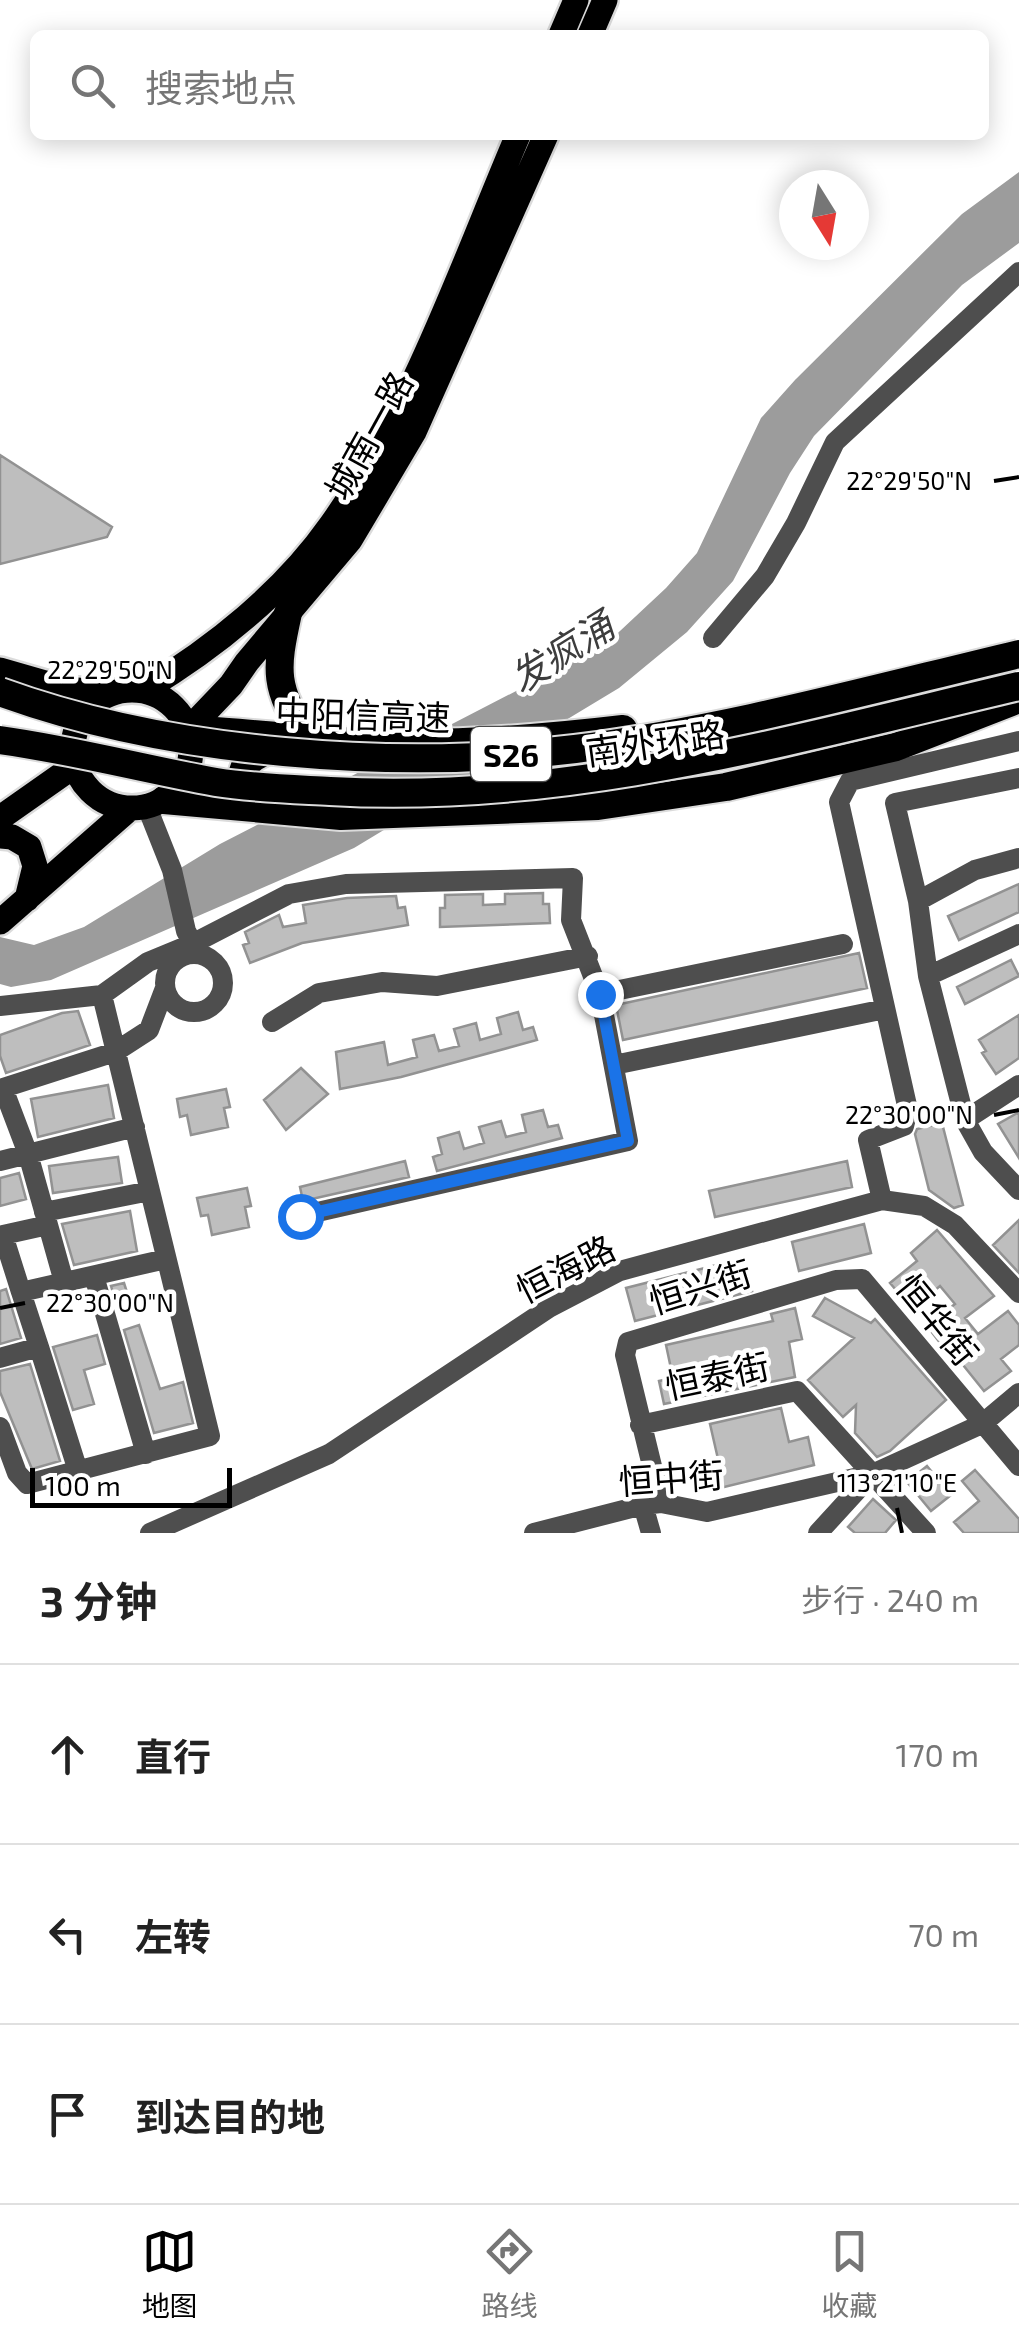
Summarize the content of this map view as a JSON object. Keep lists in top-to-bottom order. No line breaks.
{"streets":{"highway":["中阳信高速","南外环路","S26"],"main road":["城南一路"],"street":["恒海路","恒兴街","恒华街","恒泰街","恒中街"]},"crossings":[["中阳信高速","南外环路"],["中阳信高速","S26"],["南外环路","S26"],["恒兴街","恒华街"],["恒兴街","恒泰街"],["恒兴街","恒中街"],["恒华街","恒中街"],["恒泰街","恒中街"]],"water":["发疯涌"],"scale_bar":"100 m","north":"bottom","page":{"search":"搜索地点","scale":"100 m","heading":["3 分钟","步行 · 240 m"],"list":[["直行","170 m"],["左转","70 m"],"到达目的地"],"nav":["地图","路线","收藏"]},"coordinates":["22°29'50\"N","22°30'00\"N","113°21'10\"E"]}
